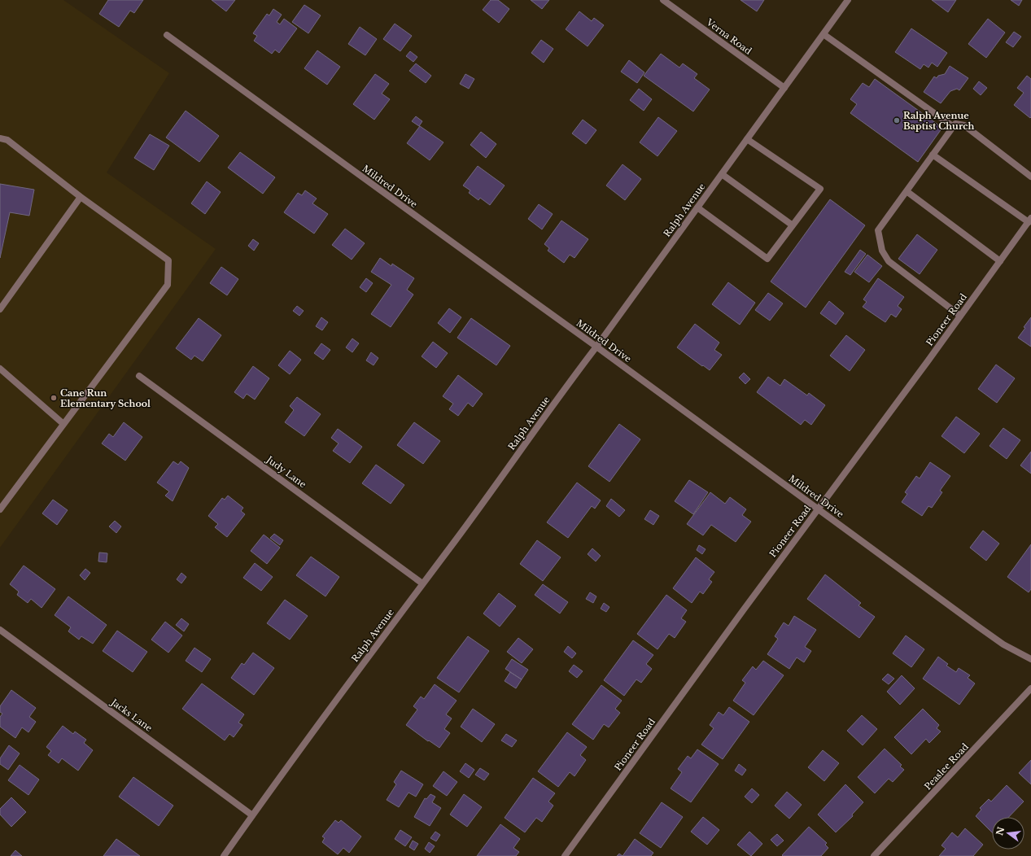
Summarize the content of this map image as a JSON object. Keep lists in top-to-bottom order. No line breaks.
{"streets":{"street":["Verna Road","Mildred Drive","Ralph Avenue","Pioneer Road","Judy Lane","Jacks Lane","Peaslee Road"]},"crossings":[["Verna Road","Ralph Avenue"],["Mildred Drive","Ralph Avenue"],["Mildred Drive","Pioneer Road"],["Ralph Avenue","Judy Lane"],["Ralph Avenue","Jacks Lane"]],"places":["Ralph Avenue Baptist Church","Cane Run Elementary School"],"north":"left"}
